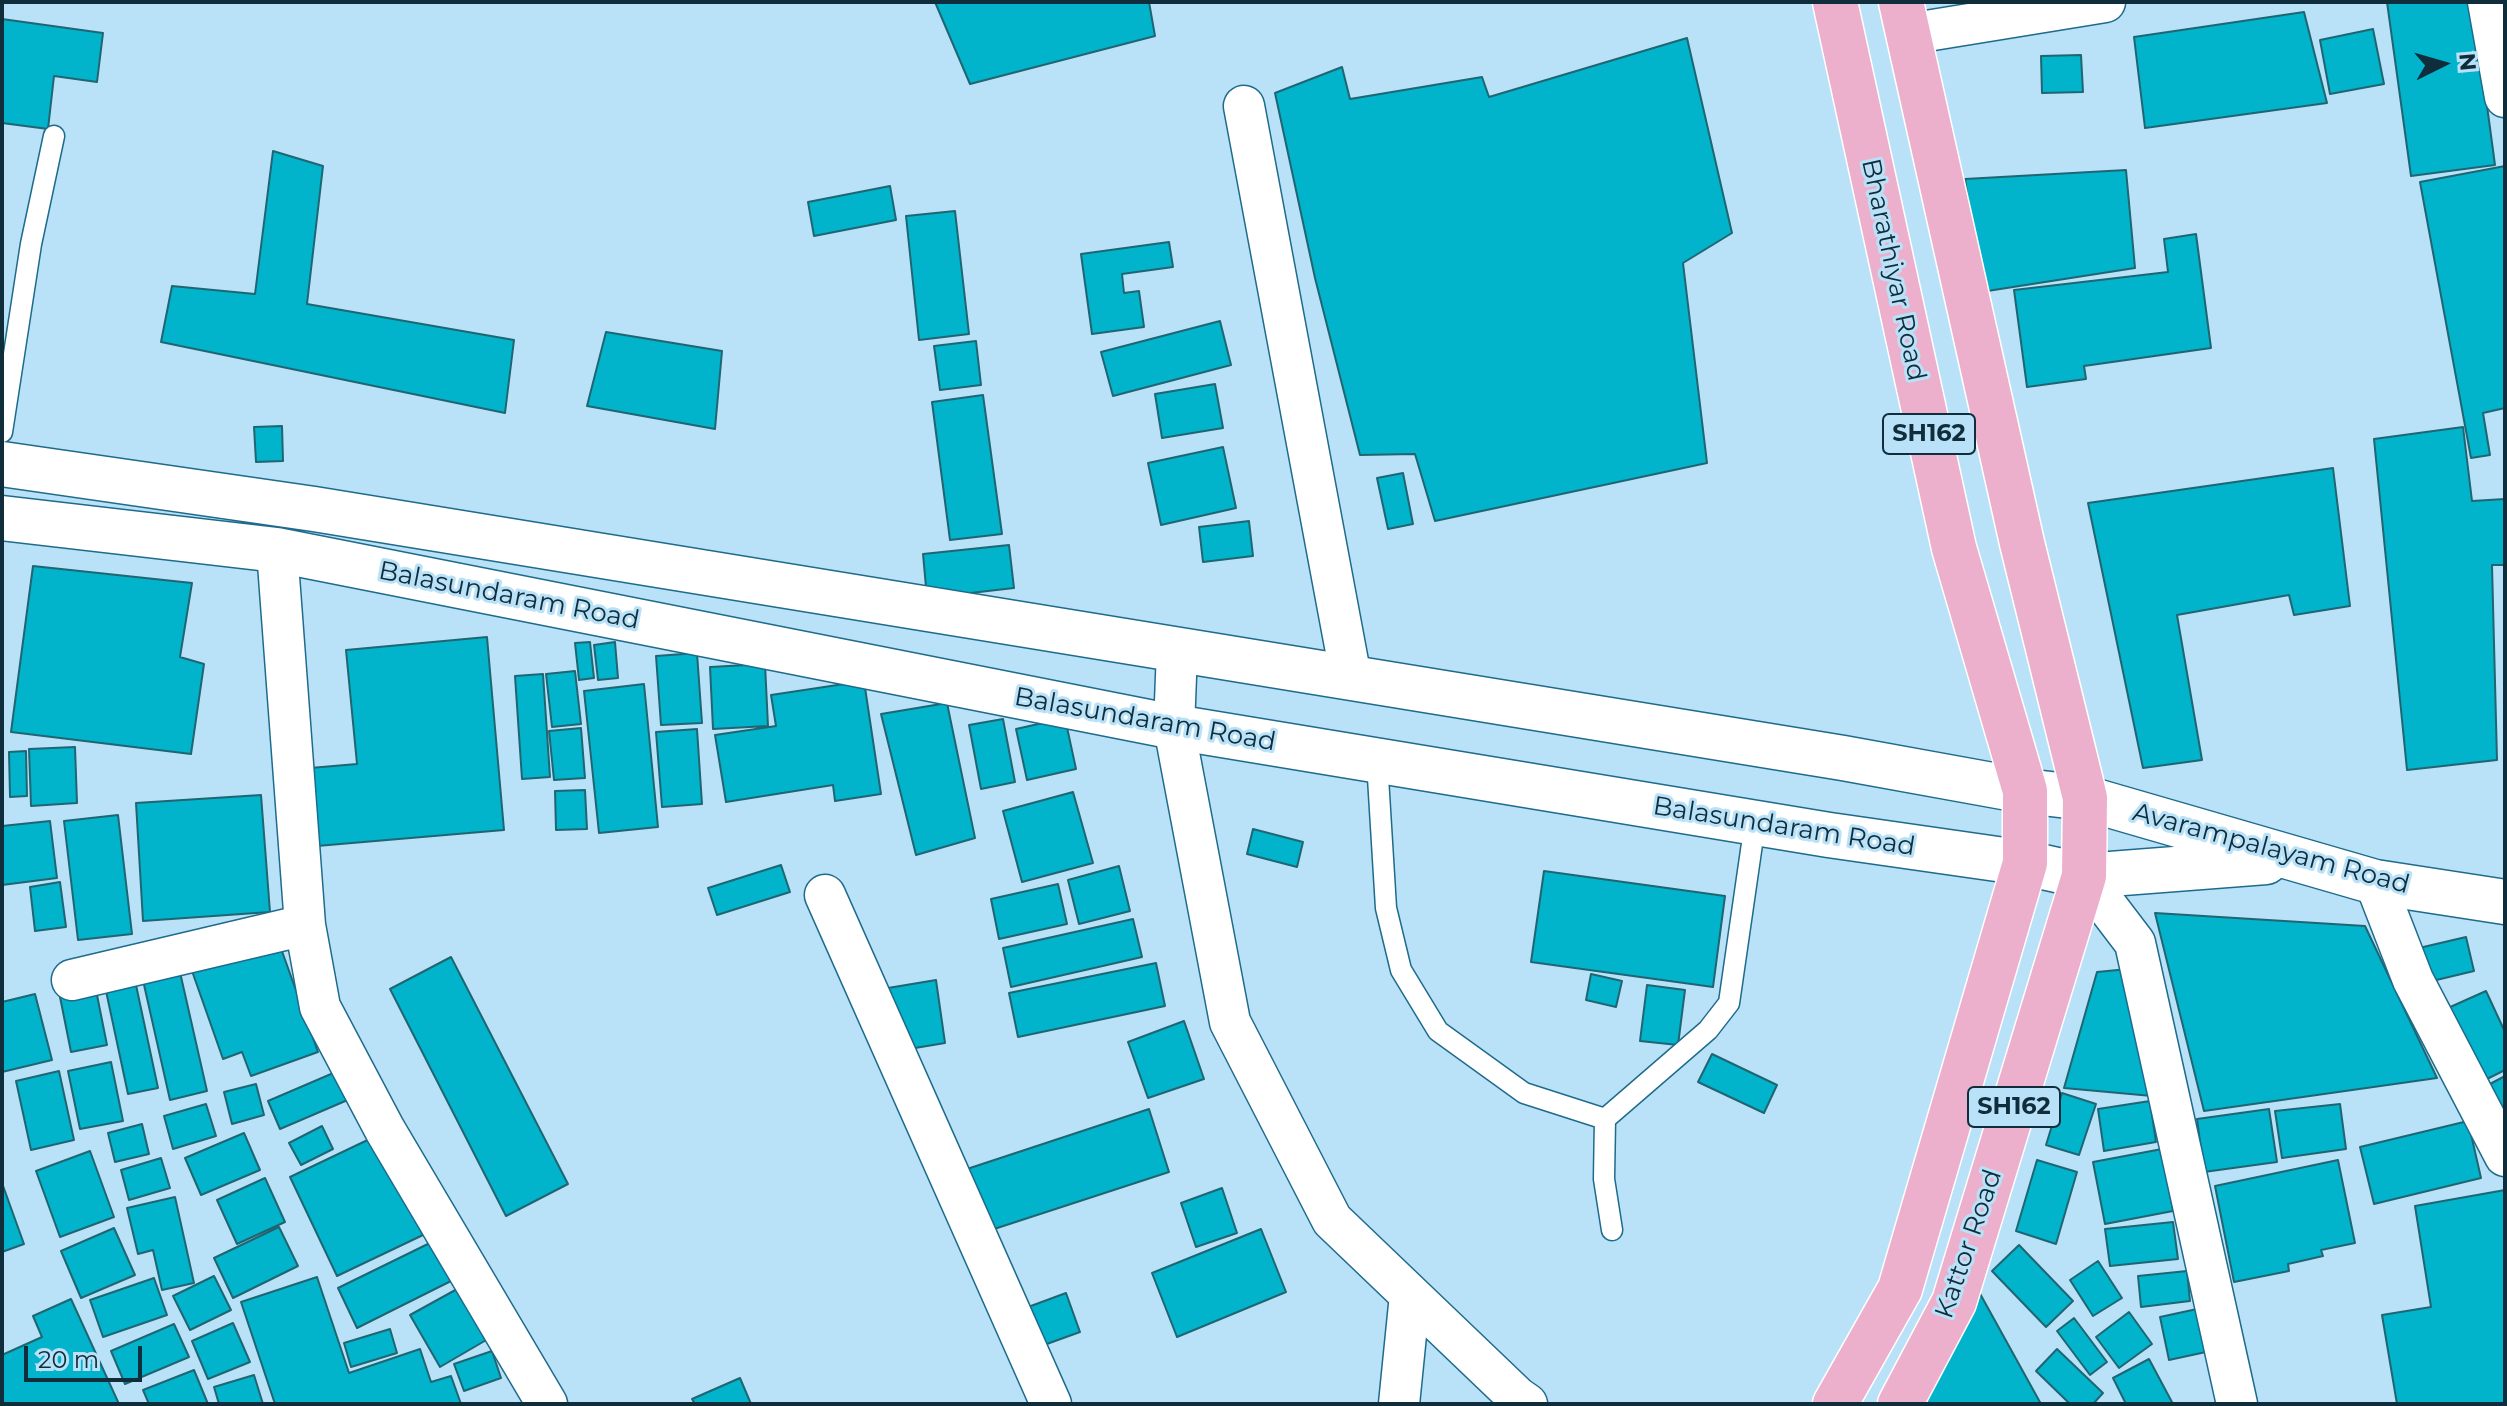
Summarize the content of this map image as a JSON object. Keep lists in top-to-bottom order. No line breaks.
{"streets":{"main road":["Bharathiyar Road","SH162","Balasundaram Road","Avarampalayam Road","Kattor Road"]},"crossings":[["Bharathiyar Road","Balasundaram Road"],["Bharathiyar Road","Kattor Road"],["SH162","Balasundaram Road"],["SH162","Avarampalayam Road"],["SH162","Kattor Road"],["Balasundaram Road","Avarampalayam Road"],["Balasundaram Road","Kattor Road"],["Avarampalayam Road","Kattor Road"]],"scale_bar":"20 m","north":"right"}
